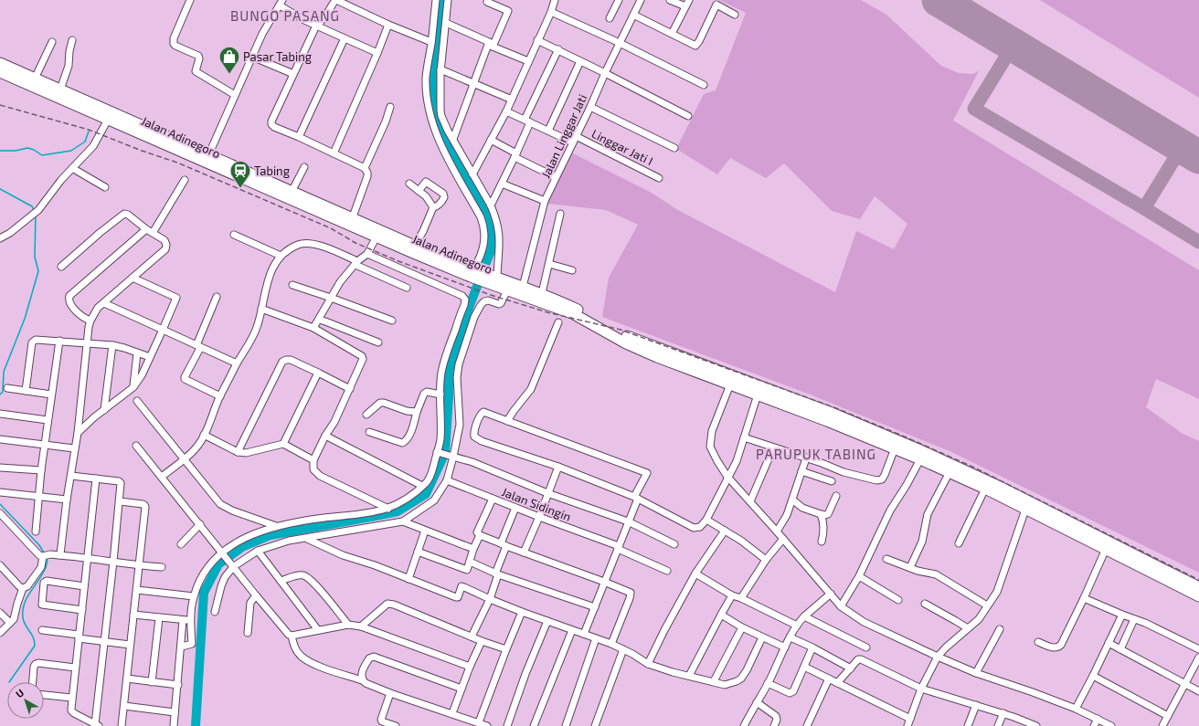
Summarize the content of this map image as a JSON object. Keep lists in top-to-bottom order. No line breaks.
{"streets":{"highway":["Jalan Adinegoro"],"street":["Jalan Linggar Jati","Linggar Jati I","Jalan Sidingin"]},"crossings":[["Jalan Linggar Jati","Linggar Jati I"]],"districts":["BUNGO PASANG","PARUPUK TABING"],"places":{"shop":["Pasar Tabing"],"station":["Tabing"]},"north":"top left"}
